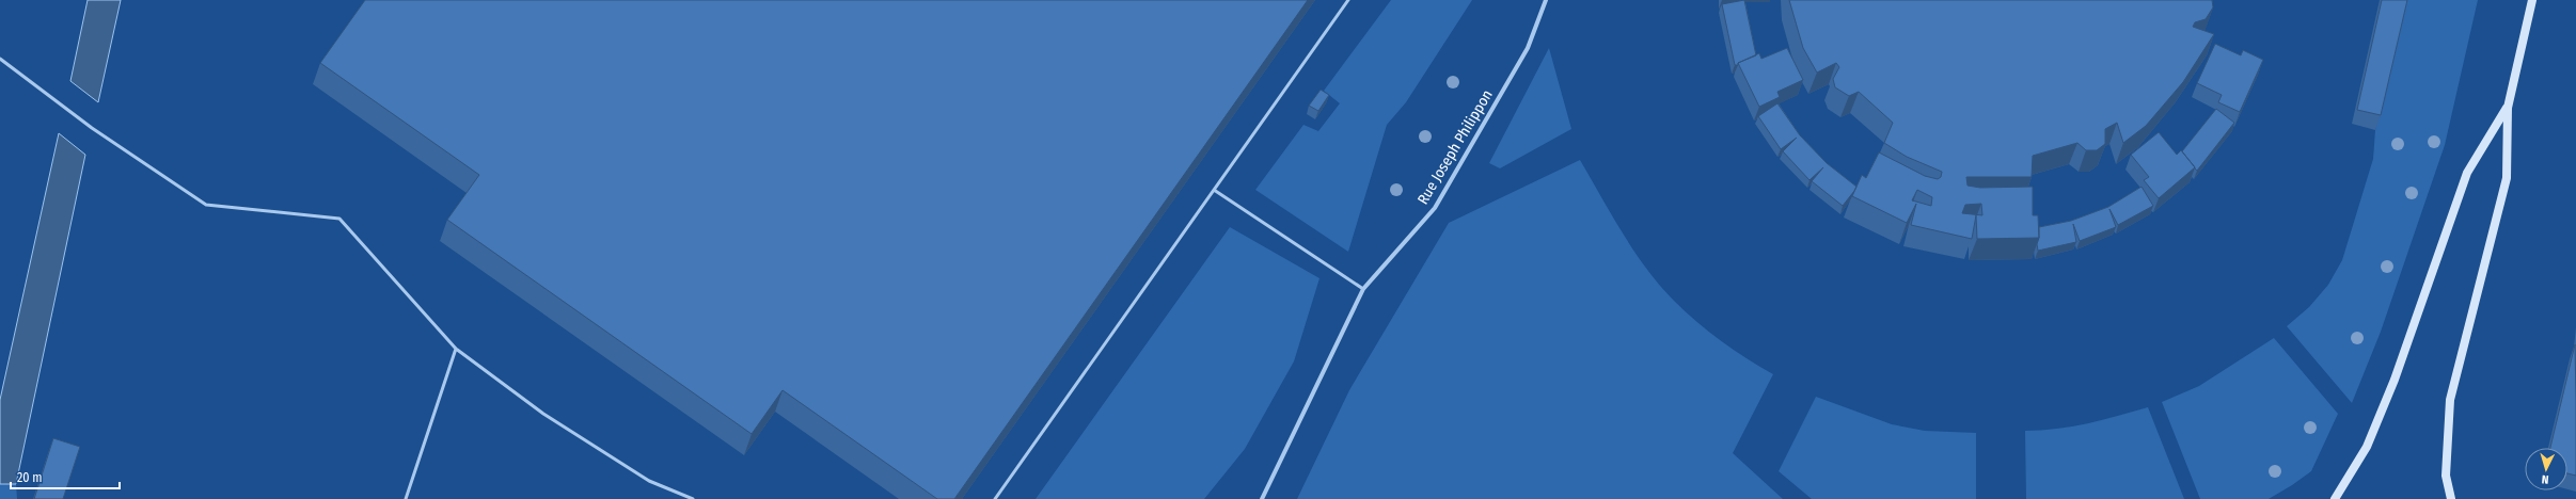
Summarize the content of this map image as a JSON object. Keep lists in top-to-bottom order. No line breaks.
{"streets":{"street":["Rue Joseph Philippon"]},"scale_bar":"20 m","north":"bottom"}
